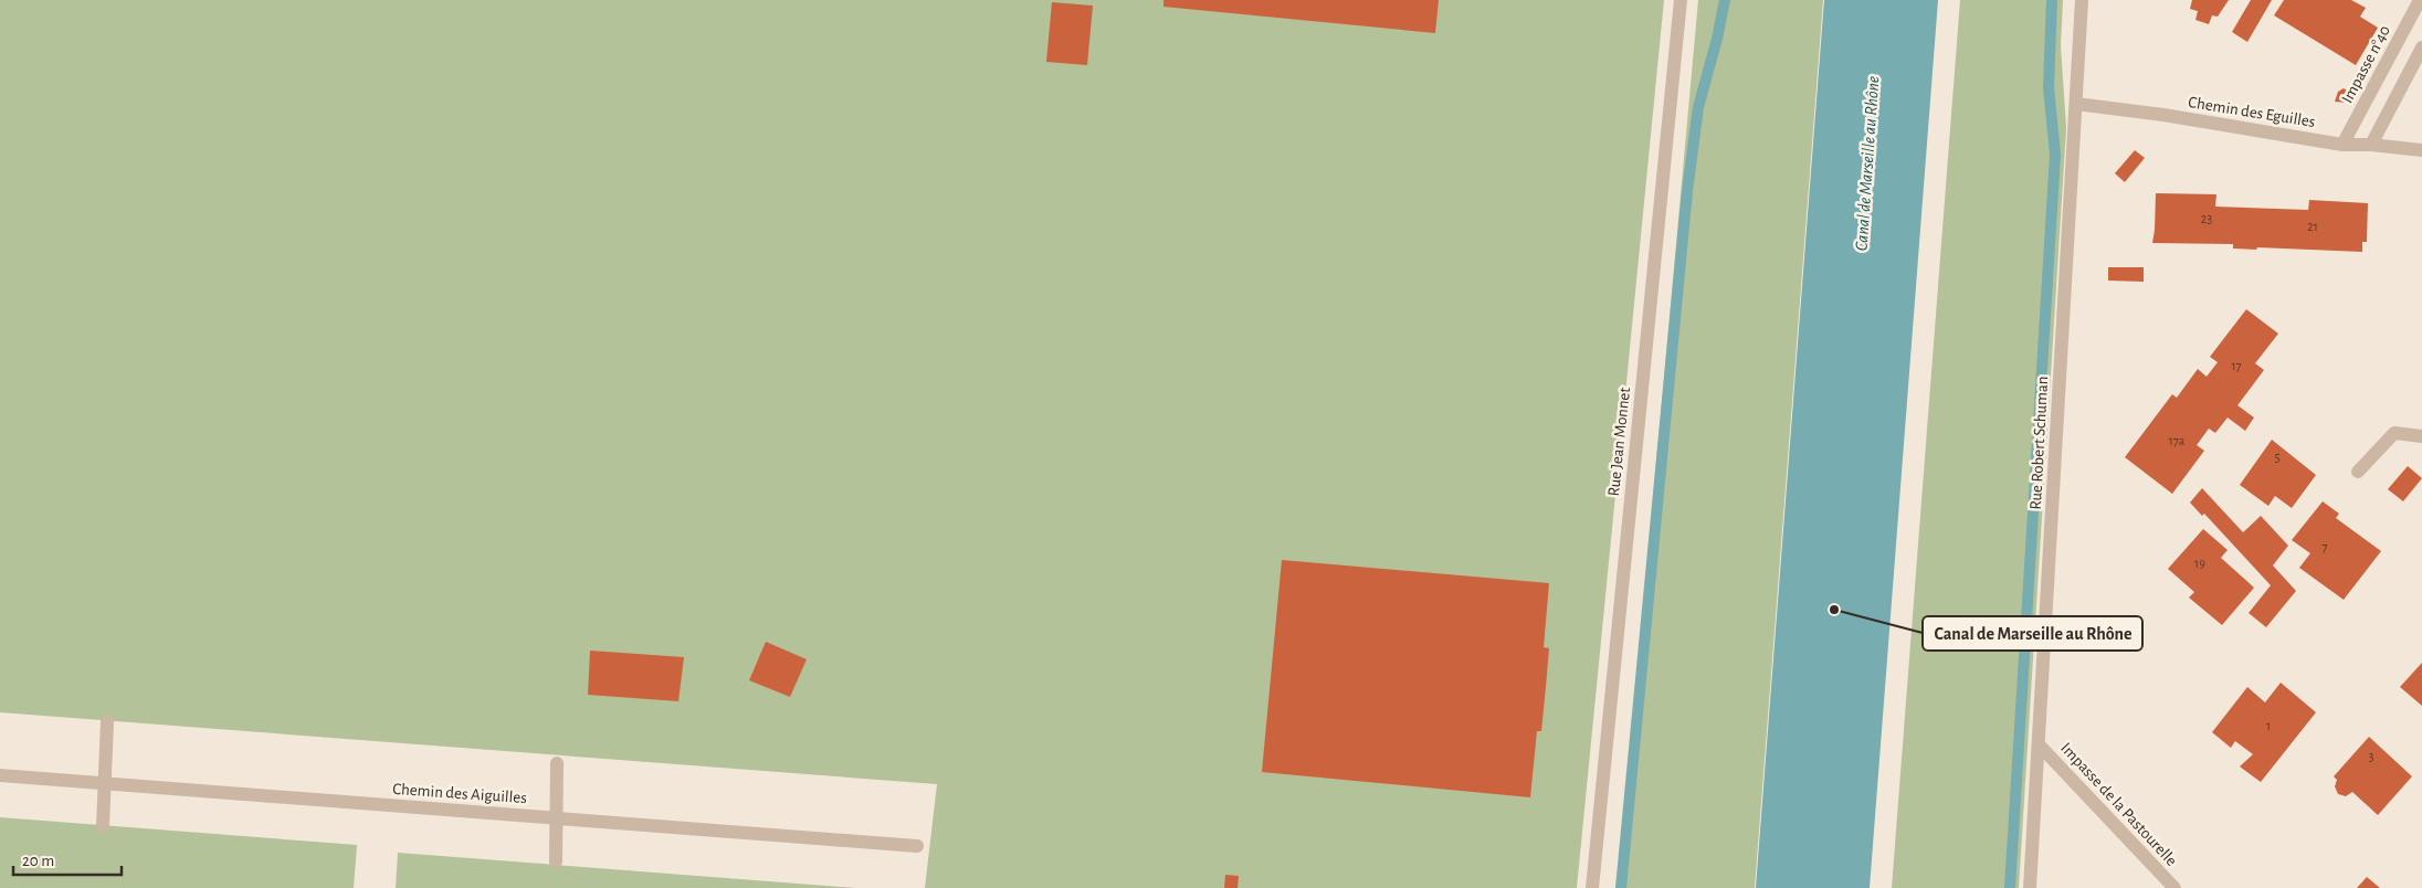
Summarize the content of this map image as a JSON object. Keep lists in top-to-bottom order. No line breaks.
{"streets":{"street":["Impasse n°40","Chemin des Eguilles","Rue Jean Monnet","Rue Robert Schuman","Chemin des Aiguilles","Impasse de la Pastourelle"]},"crossings":[["Impasse n°40","Chemin des Eguilles"],["Chemin des Eguilles","Rue Robert Schuman"],["Rue Robert Schuman","Impasse de la Pastourelle"]],"water":["Canal de Marseille au Rhône"],"places":["Canal de Marseille au Rhône"],"house_numbers":["23","21","17","17a","5","7","19","1","3"],"scale_bar":"20 m"}
